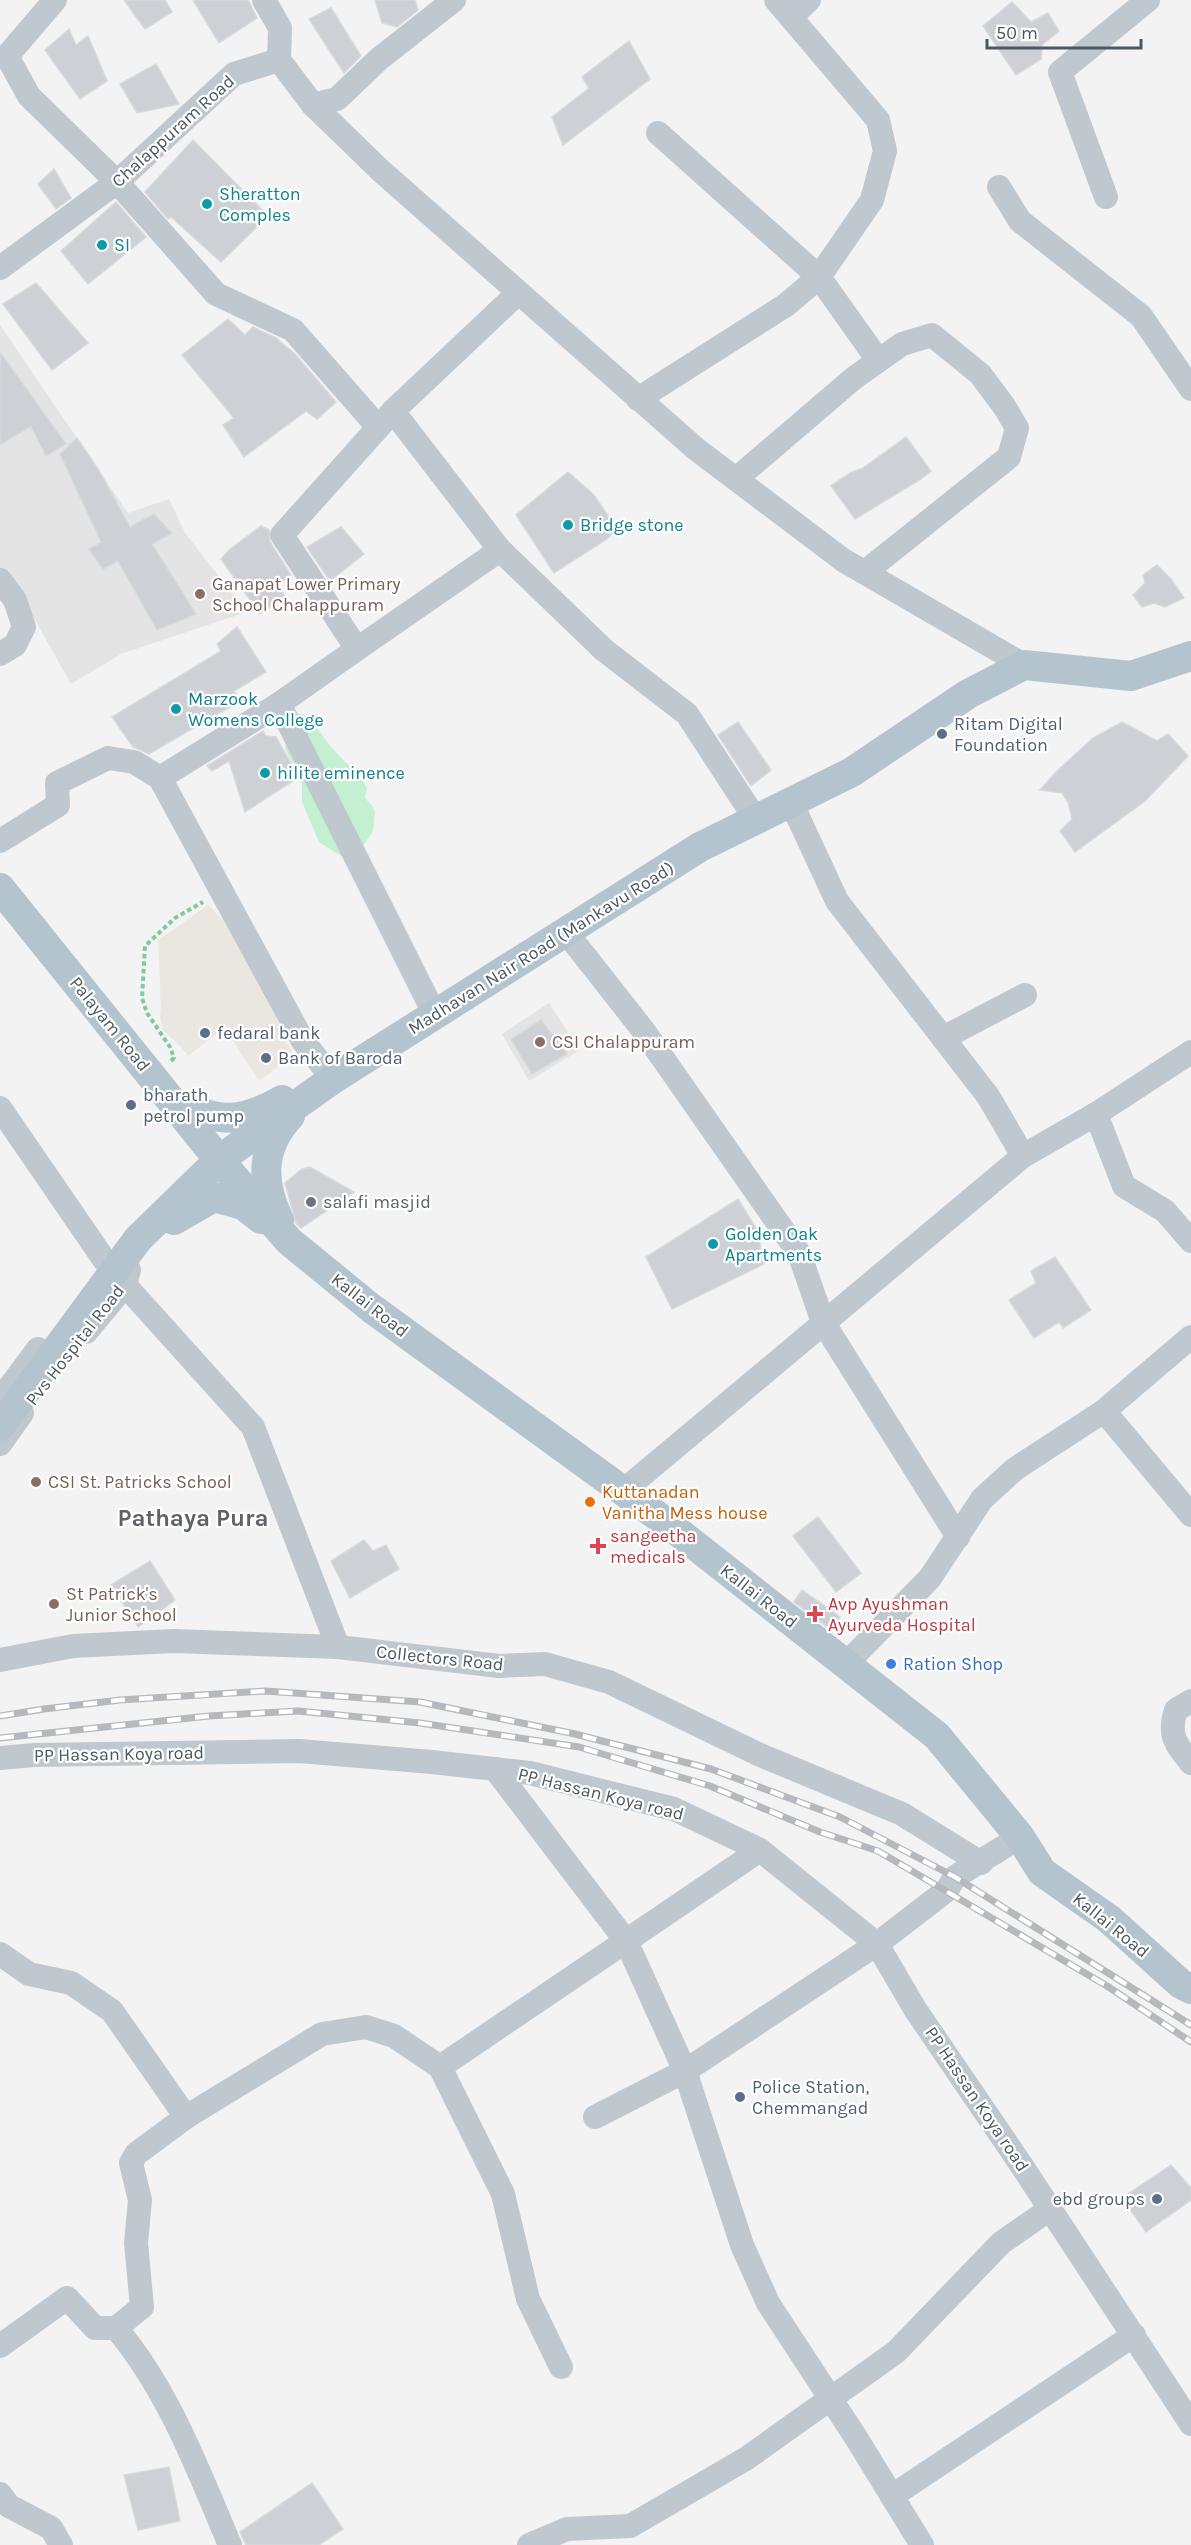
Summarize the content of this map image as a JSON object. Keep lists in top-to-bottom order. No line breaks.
{"streets":{"main road":["Madhavan Nair Road (Mankavu Road)","Palayam Road","Kallai Road"],"street":["Chalappuram Road","Pvs Hospital Road","Collectors Road","PP Hassan Koya road"]},"crossings":[["Madhavan Nair Road (Mankavu Road)","Palayam Road"],["Madhavan Nair Road (Mankavu Road)","Kallai Road"],["Madhavan Nair Road (Mankavu Road)","Pvs Hospital Road"],["Palayam Road","Kallai Road"]],"districts":["Pathaya Pura"],"places":{"other":["Sheratton Comples","SI","Bridge stone","Ganapat Lower Primary School Chalappuram","Marzook Womens College","Ritam Digital Foundation","hilite eminence","fedaral bank","CSI Chalappuram","Bank of Baroda","bharath petrol pump","salafi masjid","Golden Oak Apartments","CSI St. Patricks School","Kuttanadan Vanitha Mess house","St Patrick's Junior School","Ration Shop","Police Station, Chemmangad","ebd groups"],"health":["sangeetha medicals","Avp Ayushman Ayurveda Hospital"]},"scale_bar":"50 m"}
